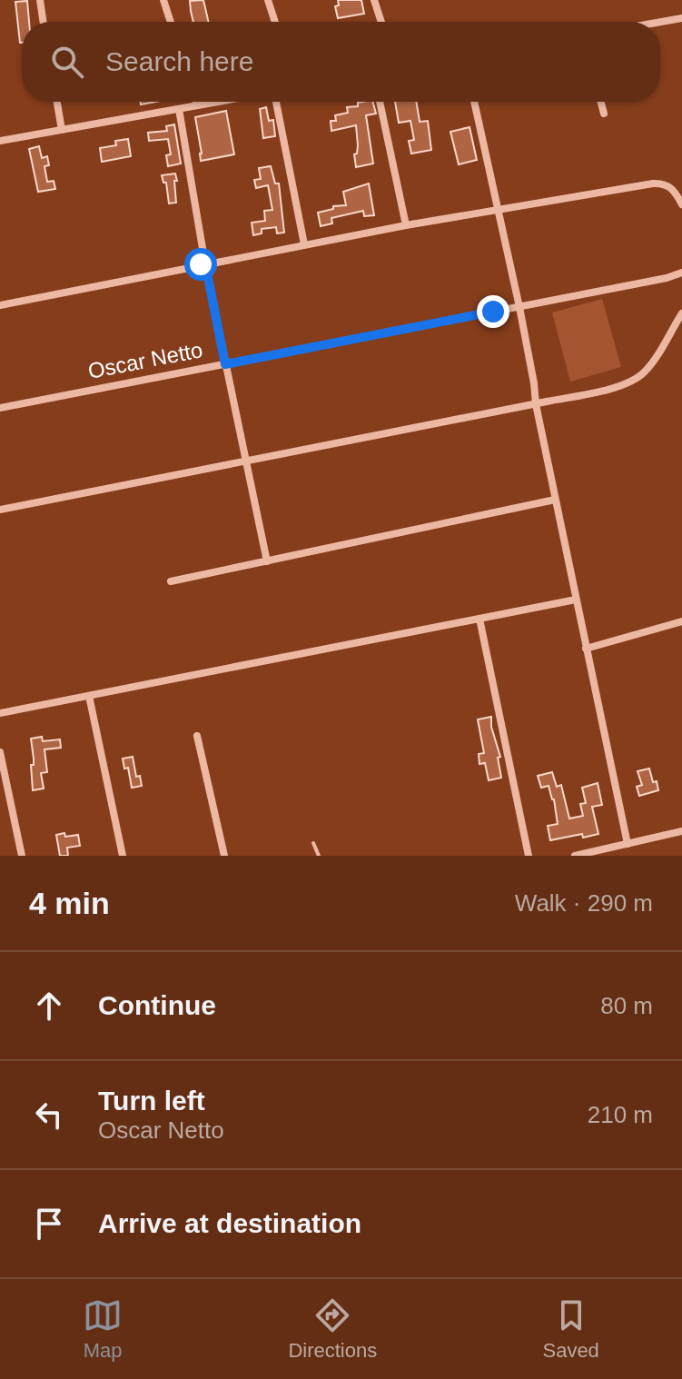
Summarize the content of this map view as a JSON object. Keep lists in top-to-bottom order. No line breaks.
{"streets":{"street":["Oscar Netto"]},"page":{"search":"Search here","heading":["4 min","Walk · 290 m"],"list":[["Continue","80 m"],["Turn left","Oscar Netto","210 m"],"Arrive at destination"],"nav":["Map","Directions","Saved"]}}
